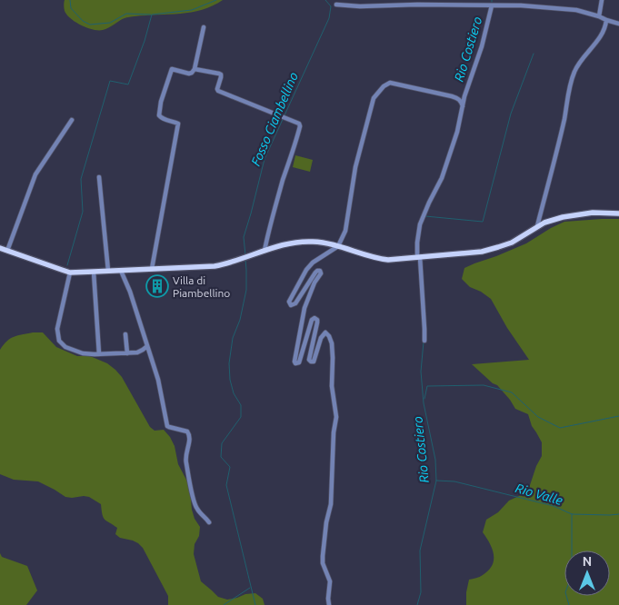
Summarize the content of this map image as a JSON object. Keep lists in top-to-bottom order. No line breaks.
{"water":["Rio Costiero","Fosso Ciambellino","Rio Valle"],"places":{"building":["Villa di Piambellino"]},"north":"top"}
